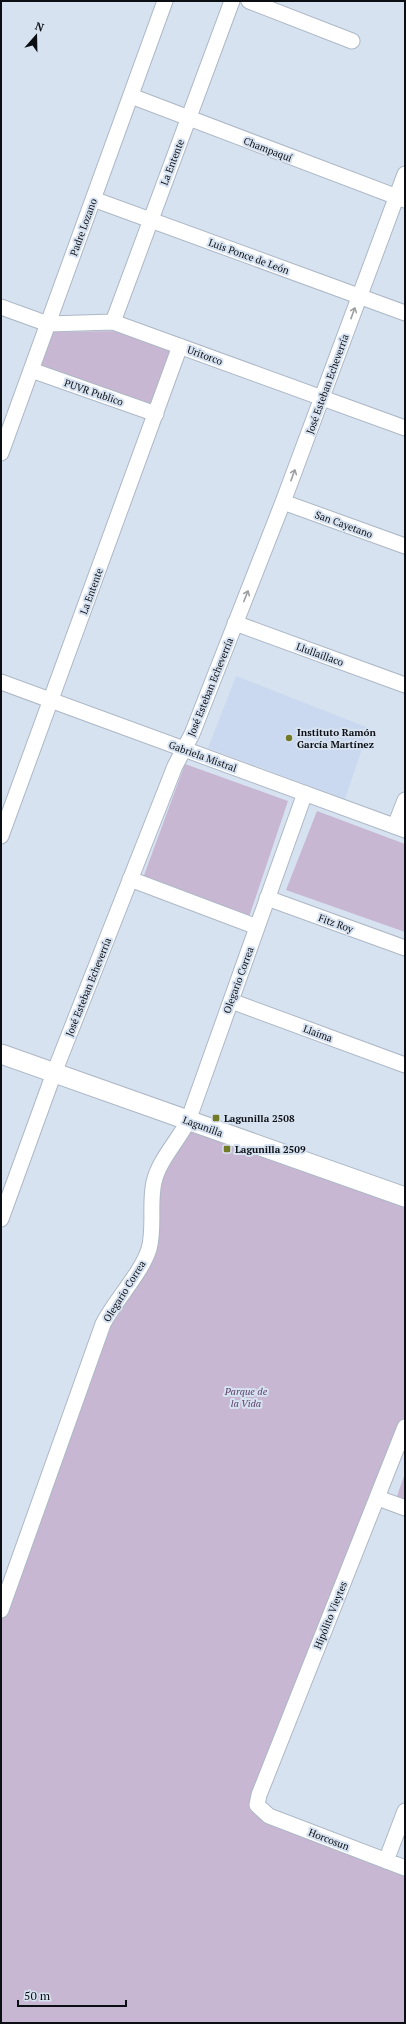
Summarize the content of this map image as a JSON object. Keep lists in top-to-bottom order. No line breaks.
{"streets":{"main road":["Lagunilla"],"street":["Champaquí","La Entente","Padre Lozano","Luis Ponce de León","Uritorco","José Esteban Echeverría","PUVR Publico","San Cayetano","Llullaillaco","Gabriela Mistral","Fitz Roy","Olegario Correa","Llaima","Hipólito Vieytes","Horcosun"]},"crossings":[["Champaquí","La Entente"],["Champaquí","Padre Lozano"],["Champaquí","José Esteban Echeverría"],["La Entente","Luis Ponce de León"],["La Entente","Uritorco"],["La Entente","PUVR Publico"],["La Entente","Gabriela Mistral"],["Padre Lozano","Luis Ponce de León"],["Padre Lozano","Uritorco"],["Padre Lozano","PUVR Publico"],["Luis Ponce de León","José Esteban Echeverría"],["Uritorco","José Esteban Echeverría"],["José Esteban Echeverría","San Cayetano"],["José Esteban Echeverría","Llullaillaco"],["José Esteban Echeverría","Gabriela Mistral"],["José Esteban Echeverría","Lagunilla"],["Gabriela Mistral","Olegario Correa"],["Fitz Roy","Olegario Correa"],["Olegario Correa","Llaima"],["Olegario Correa","Lagunilla"],["Hipólito Vieytes","Horcosun"]],"parks":["Parque de la Vida"],"places":{"other":["Instituto Ramón García Martínez"],"transit":["Lagunilla 2508","Lagunilla 2509"]},"scale_bar":"50 m","north":"top"}
